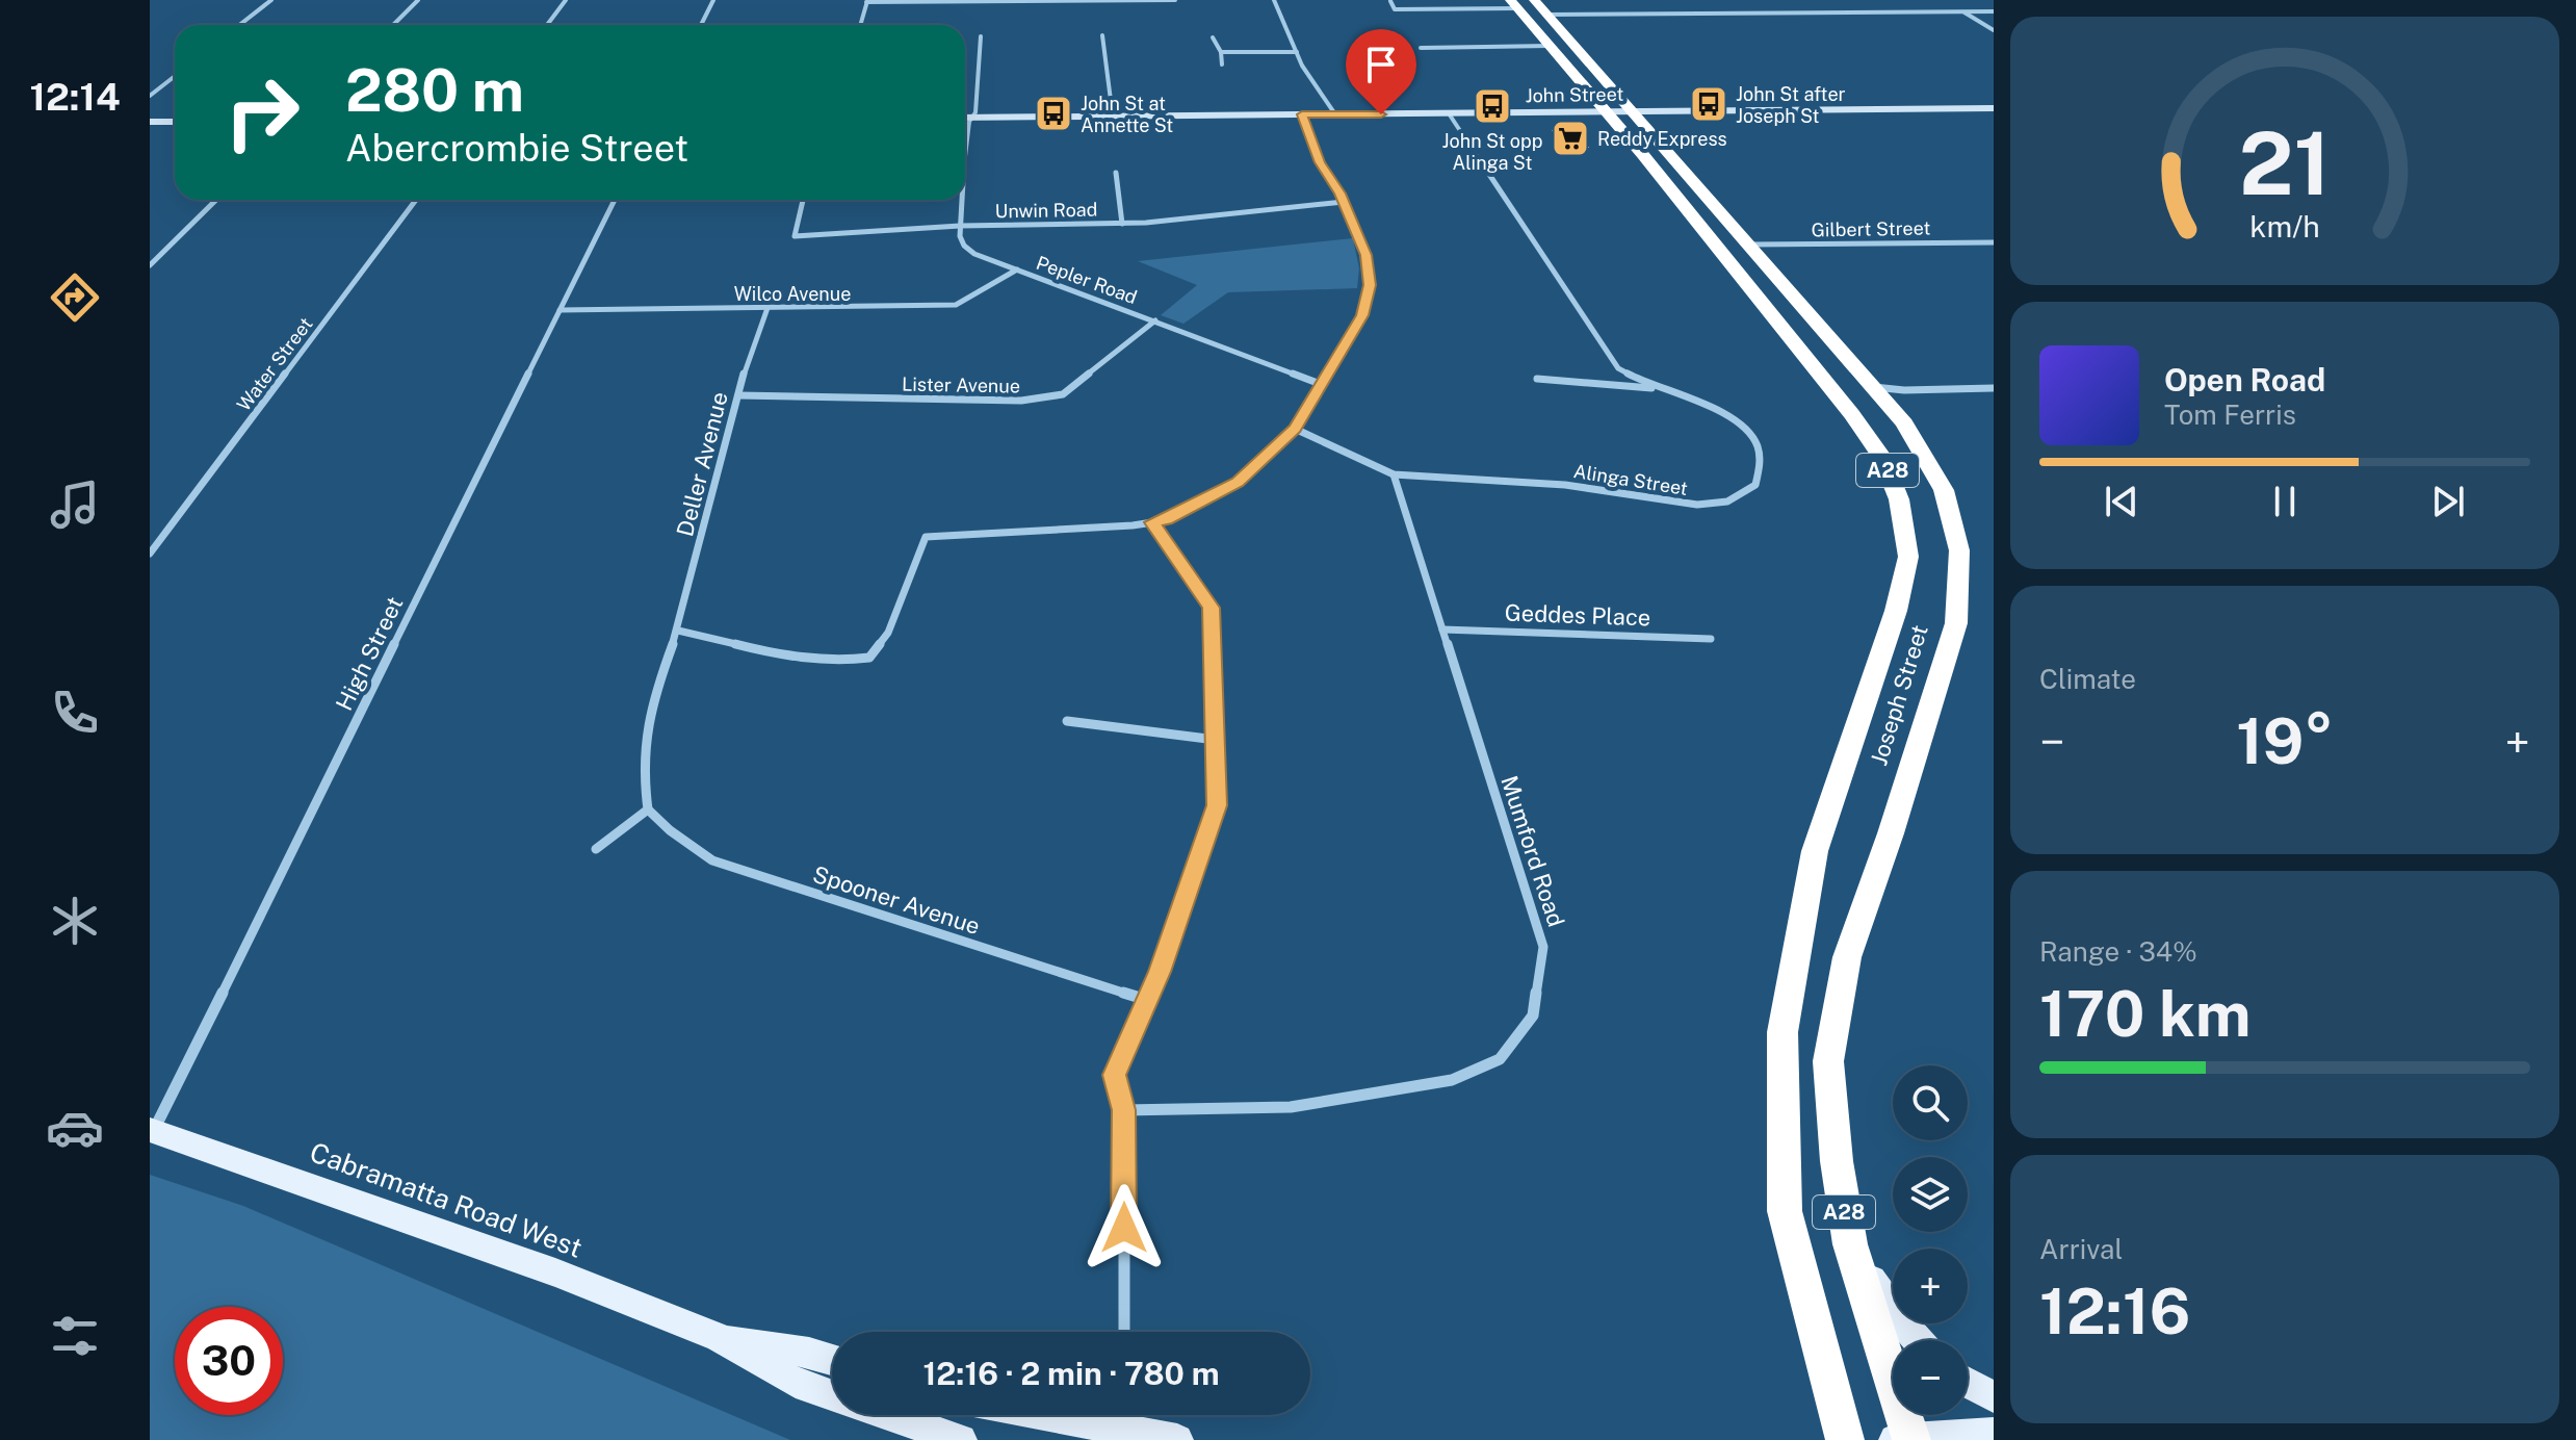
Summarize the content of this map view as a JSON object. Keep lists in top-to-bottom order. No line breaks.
{"streets":{"highway":["A28","Joseph Street"],"main road":["Cabramatta Road West"],"street":["John Street","Unwin Road","Gilbert Street","Pepler Road","Wilco Avenue","Water Street","Lister Avenue","Deller Avenue","Alinga Street","Geddes Place","High Street","Mumford Road","Spooner Avenue"]},"crossings":[["John Street","Alinga Street"],["John Street","Joseph Street"],["Unwin Road","Pepler Road"],["Gilbert Street","Joseph Street"],["Pepler Road","Wilco Avenue"],["Pepler Road","Lister Avenue"],["Wilco Avenue","Deller Avenue"],["Wilco Avenue","High Street"],["Lister Avenue","Deller Avenue"],["Alinga Street","Mumford Road"],["Geddes Place","Mumford Road"],["High Street","Cabramatta Road West"]],"places":{"bus stop":["John St after Joseph St","John St opp Alinga St","John St at Annette St"],"supermarket":["Reddy Express"]},"page":{"tabs":"12:14","turn":["280 m","Abercrombie Street"],"song":["Open Road","Tom Ferris"],"tile":["Climate",["Range · 34%","170 km"],["Arrival","12:16"]],"heat":["−","19°","+"],"map_buttons":["+","−"],"limit":"30","trip":"12:16 · 2 min · 780 m","gauge":["21","km/h"]}}
